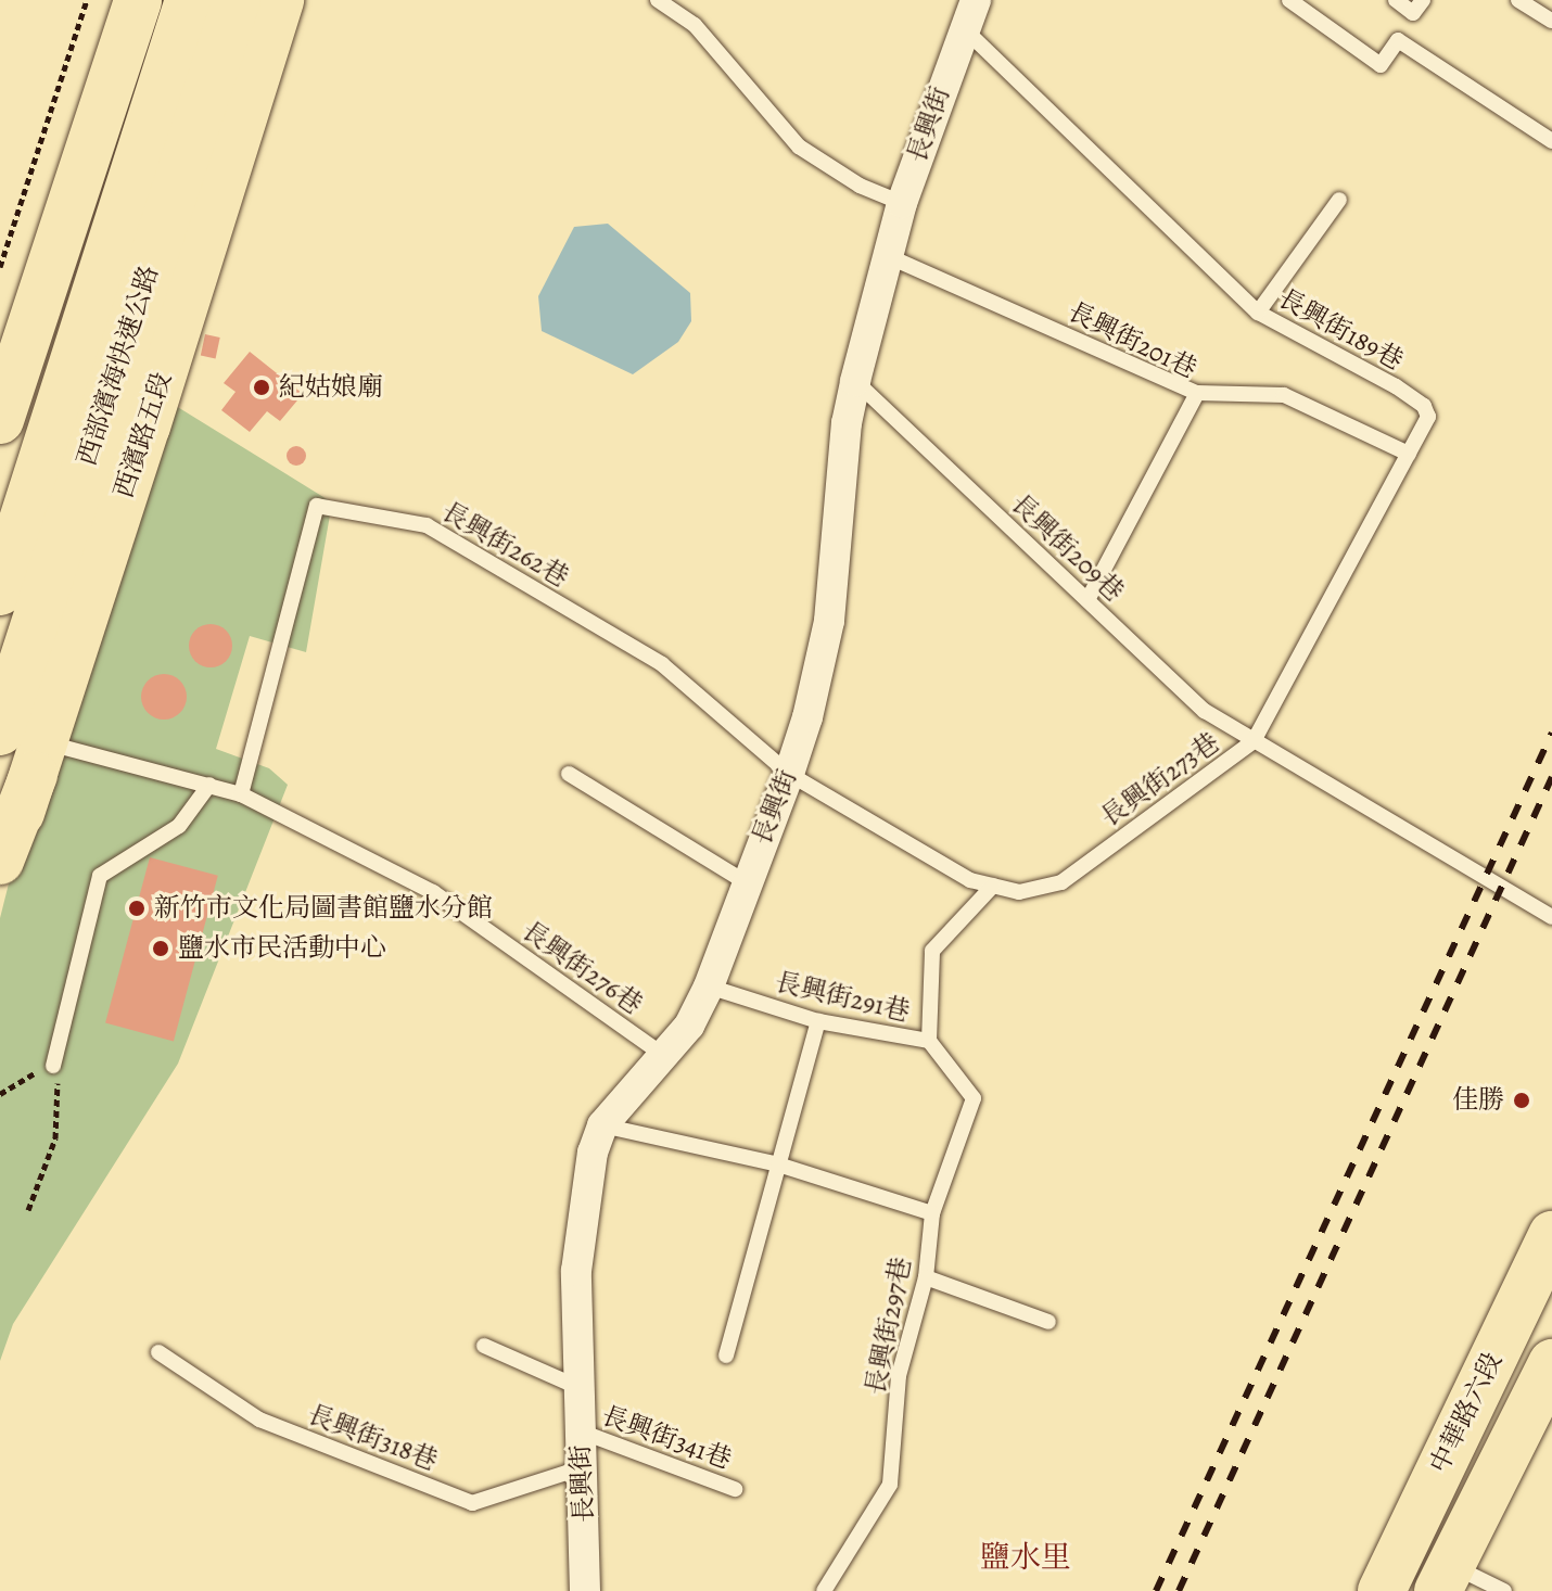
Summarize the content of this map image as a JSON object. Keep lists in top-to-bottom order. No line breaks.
{"streets":{"main road":["西部濱海快速公路","西濱路五段","中華路六段"],"street":["長興街"],"lane":["長興街189巷","長興街201巷","長興街262巷","長興街209巷","長興街273巷","長興街276巷","長興街291巷","長興街297巷","長興街318巷","長興街341巷"]},"crossings":[["長興街","長興街189巷"],["長興街","長興街201巷"],["長興街","長興街262巷"],["長興街","長興街209巷"],["長興街","長興街273巷"],["長興街","長興街276巷"],["長興街","長興街291巷"],["長興街","長興街318巷"],["長興街","長興街341巷"],["長興街189巷","長興街209巷"],["長興街189巷","長興街273巷"],["長興街201巷","長興街209巷"],["西部濱海快速公路","西濱路五段"],["長興街262巷","長興街273巷"],["長興街262巷","長興街276巷"],["長興街209巷","長興街273巷"],["長興街291巷","長興街297巷"]],"districts":["鹽水里"],"places":["紀姑娘廟","新竹市文化局圖書館鹽水分館","鹽水市民活動中心","佳勝"]}
